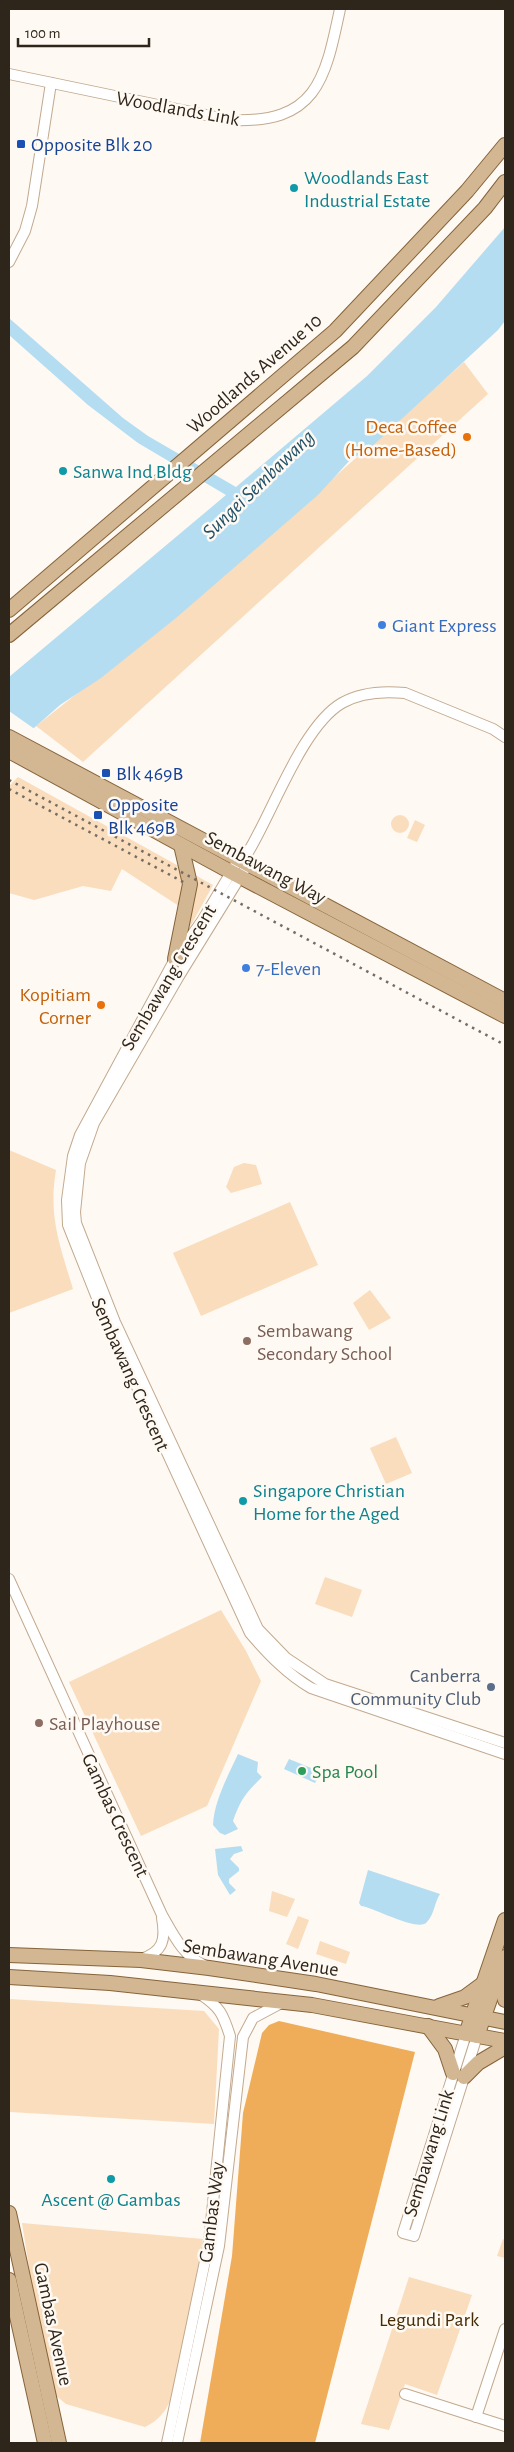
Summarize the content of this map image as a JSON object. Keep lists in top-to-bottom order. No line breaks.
{"streets":{"main road":["Woodlands Avenue 10","Sembawang Way","Sembawang Avenue","Gambas Avenue"],"street":["Woodlands Link","Sembawang Crescent","Gambas Crescent","Sembawang Link","Gambas Way"]},"crossings":[["Sembawang Way","Sembawang Crescent"],["Gambas Crescent","Sembawang Avenue"],["Sembawang Avenue","Sembawang Link"],["Sembawang Avenue","Gambas Way"]],"water":["Sungei Sembawang"],"parks":["Legundi Park"],"places":{"transit":["Opposite Blk 20","Blk 469B","Opposite Blk 469B"],"other":["Woodlands East Industrial Estate","Deca Coffee (Home-Based)","Sanwa Ind Bldg","Giant Express","7-Eleven","Kopitiam Corner","Sembawang Secondary School","Singapore Christian Home for the Aged","Canberra Community Club","Sail Playhouse","Spa Pool","Ascent @ Gambas"]},"scale_bar":"100 m"}
